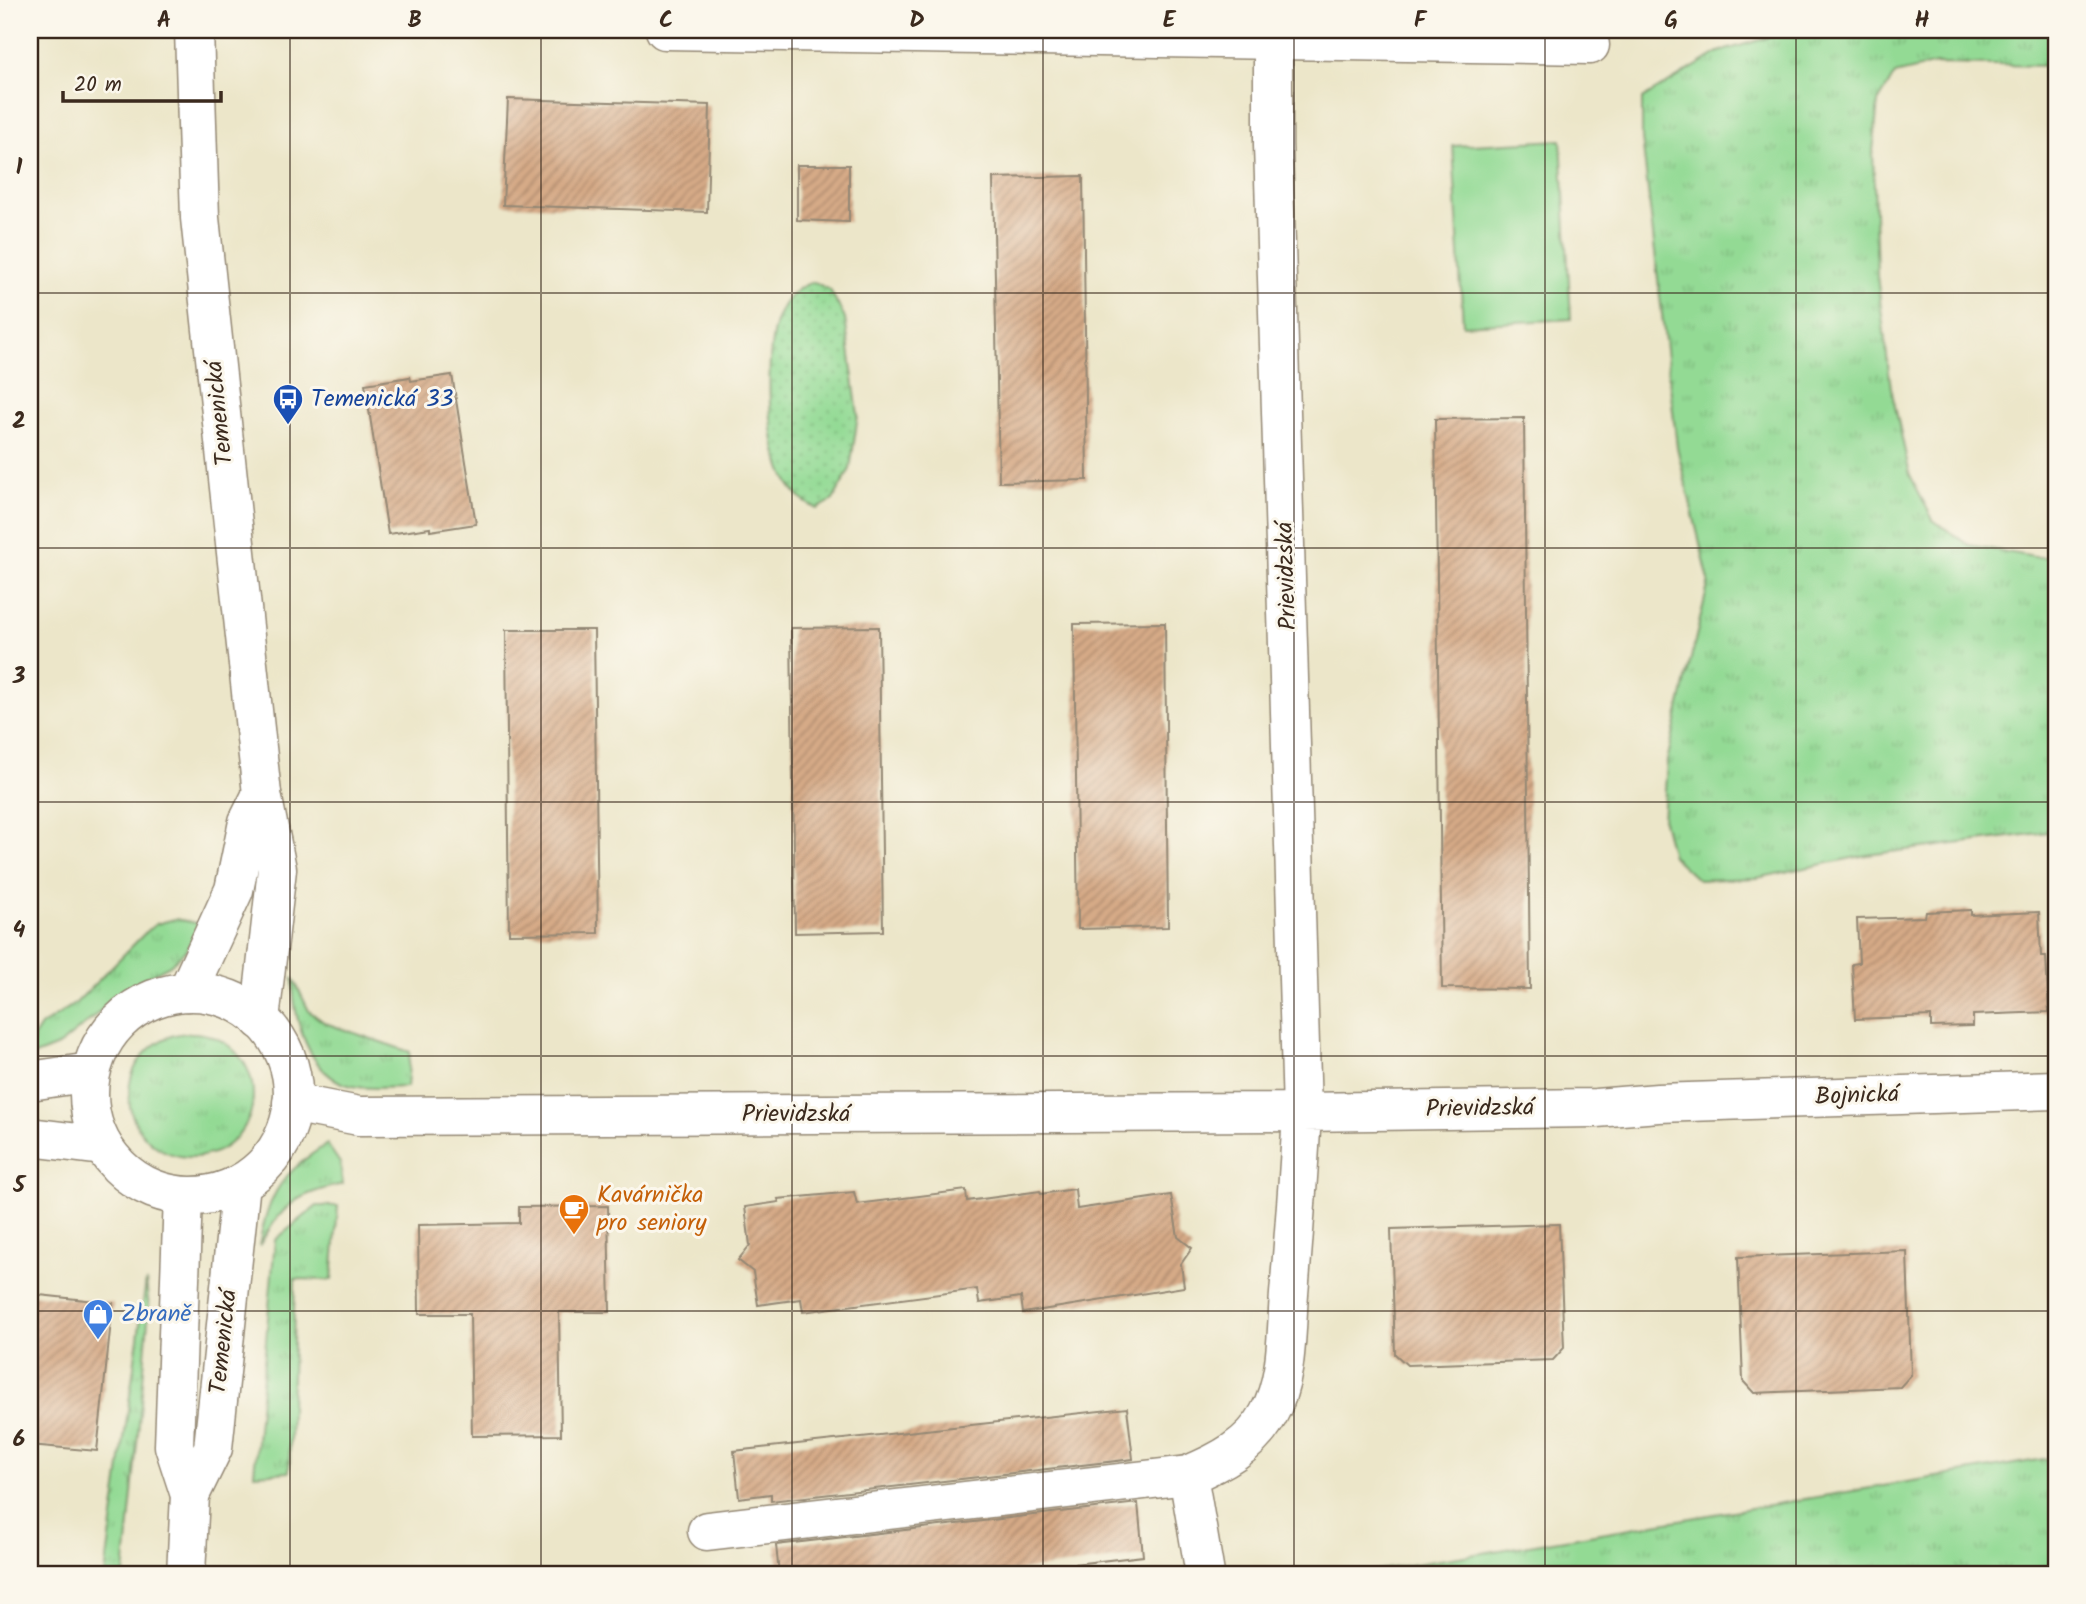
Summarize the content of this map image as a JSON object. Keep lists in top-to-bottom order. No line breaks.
{"streets":{"street":["Temenická","Prievidzská","Bojnická"]},"crossings":[["Temenická","Prievidzská"],["Prievidzská","Bojnická"]],"places":{"bus stop":["Temenická 33"],"cafe":["Kavárnička pro seniory"],"shop":["Zbraně"]},"scale_bar":"20 m","grid":{"columns":["A","B","C","D","E","F","G","H"],"rows":["1","2","3","4","5","6"]}}
